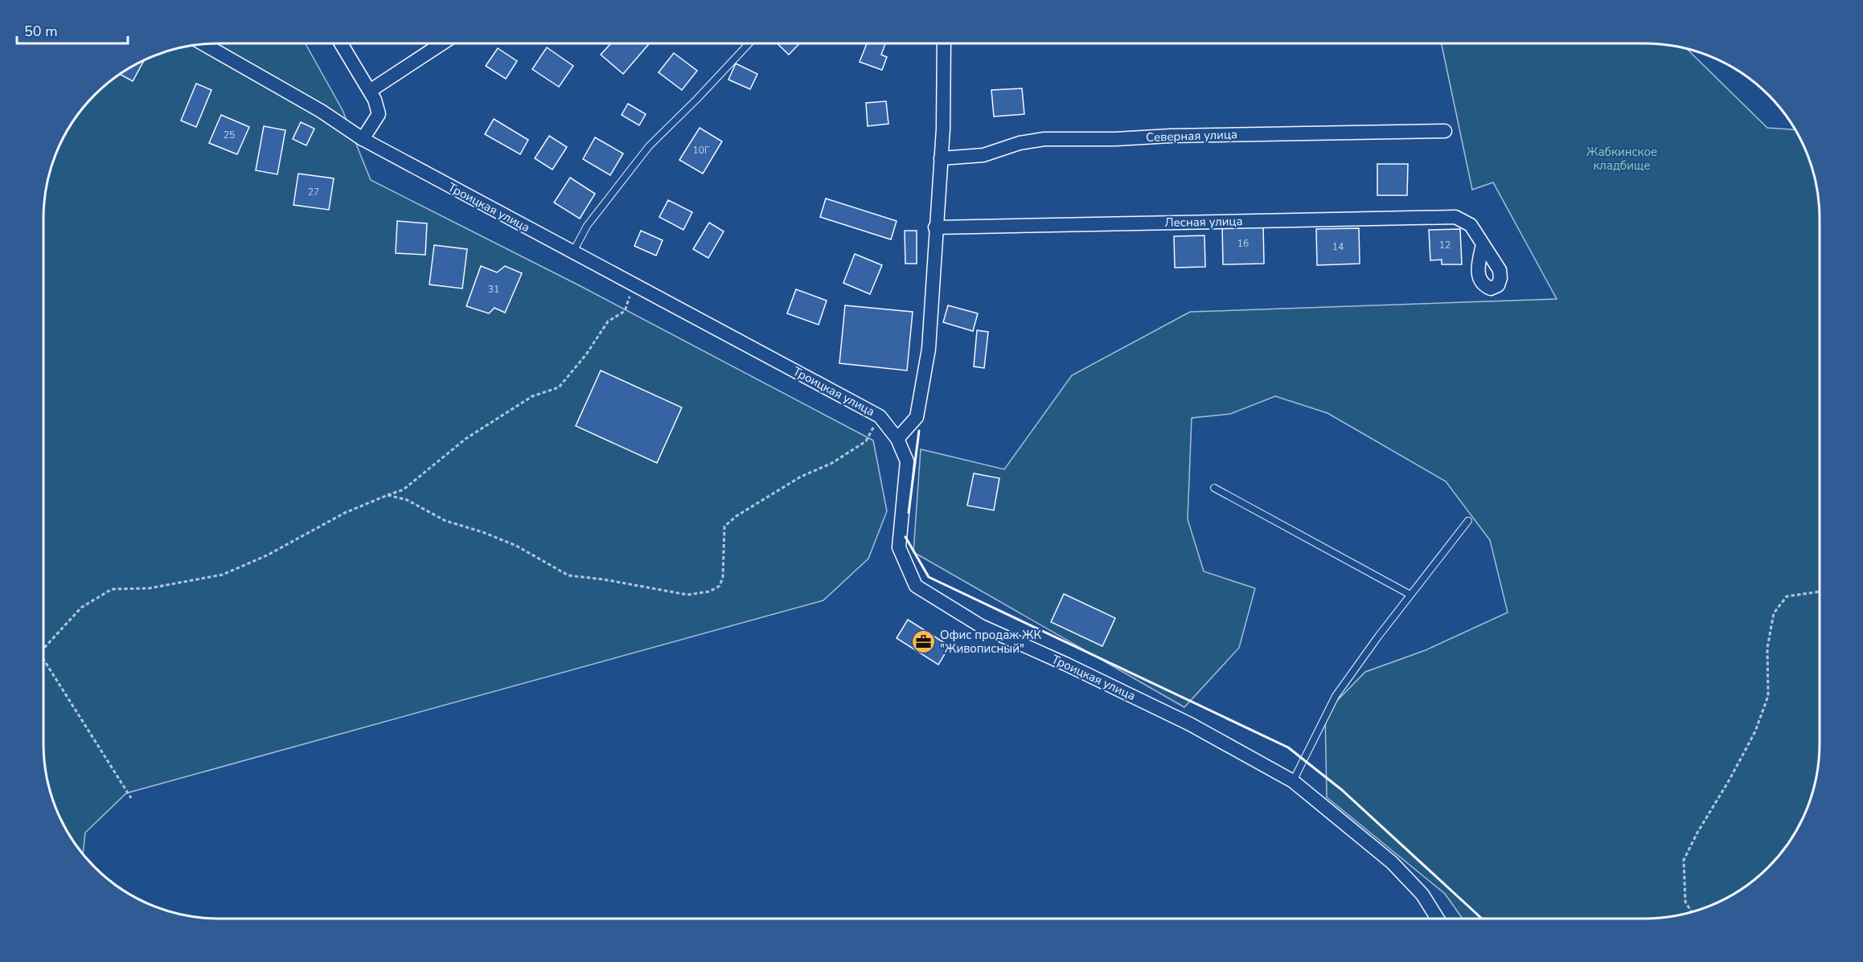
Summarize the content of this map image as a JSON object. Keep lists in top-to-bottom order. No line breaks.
{"streets":{"street":["Северная улица","Троицкая улица","Лесная улица"]},"parks":["Жабкинское кладбище"],"places":{"office":["Офис продаж ЖК \"Живописный\""]},"house_numbers":["25","10Г","27","16","12","14","31"],"scale_bar":"50 m"}
